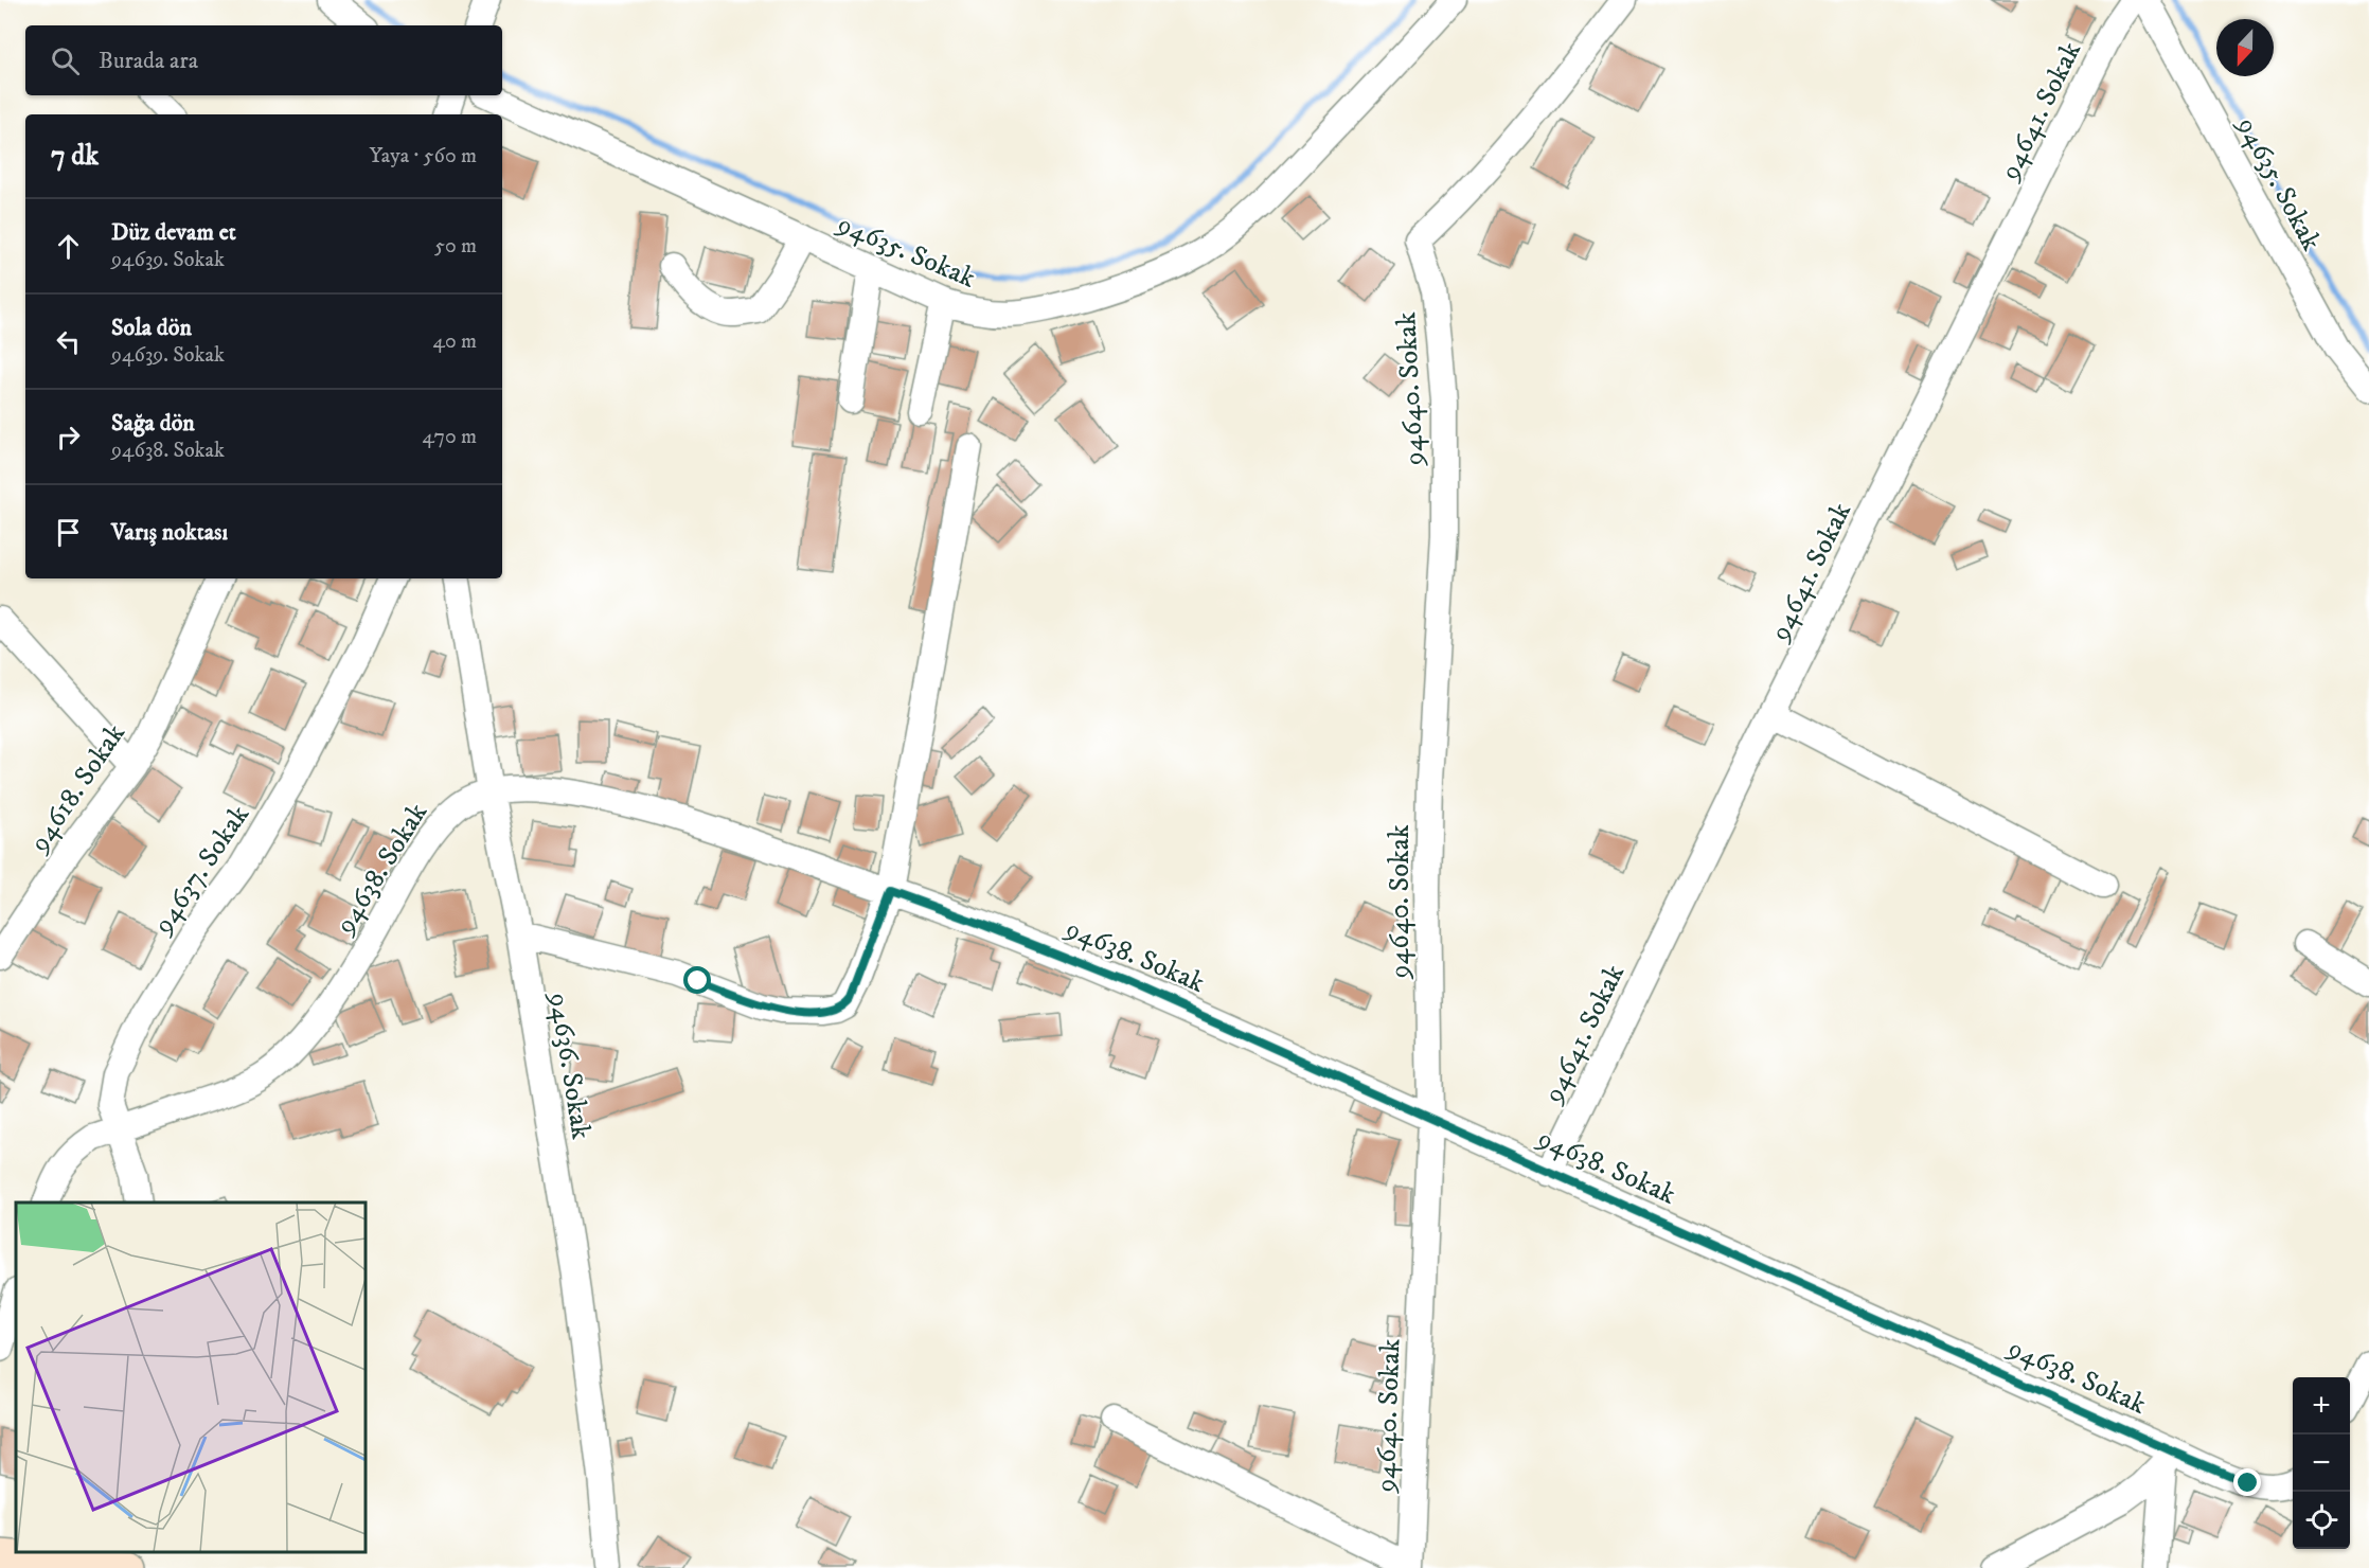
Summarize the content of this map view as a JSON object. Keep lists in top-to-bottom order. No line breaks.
{"streets":{"street":["94641. Sokak","94635. Sokak","94640. Sokak","94618. Sokak","94638. Sokak","94637. Sokak","94636. Sokak"]},"crossings":[["94641. Sokak","94638. Sokak"],["94640. Sokak","94638. Sokak"],["94638. Sokak","94637. Sokak"],["94638. Sokak","94636. Sokak"]],"north":"bottom","page":{"search":"Burada ara","heading":["7 dk","Yaya · 560 m"],"list":[["Düz devam et","94639. Sokak","50 m"],["Sola dön","94639. Sokak","40 m"],["Sağa dön","94638. Sokak","470 m"],"Varış noktası"],"map_buttons":["+","−"]}}
